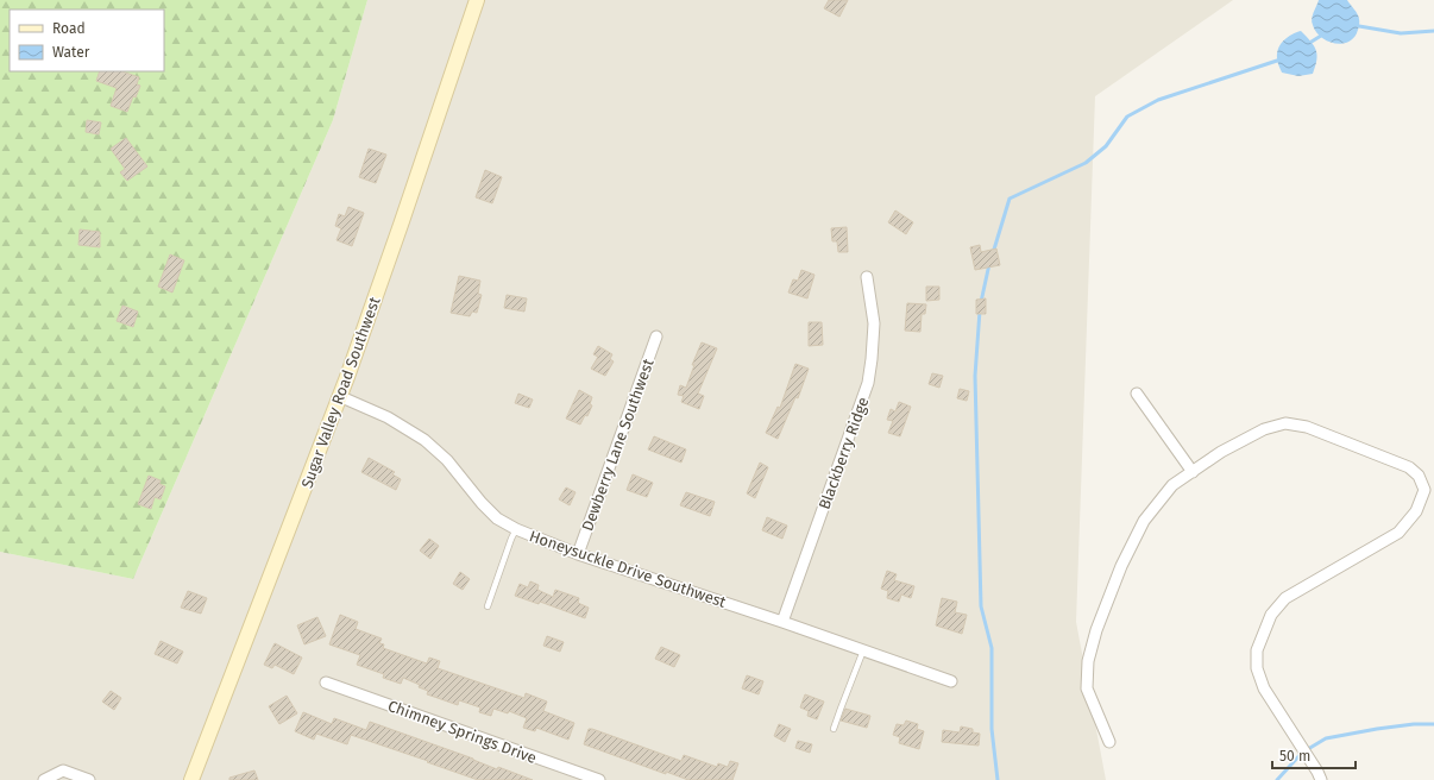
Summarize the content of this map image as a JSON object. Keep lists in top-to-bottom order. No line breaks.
{"streets":{"street":["Sugar Valley Road Southwest","Dewberry Lane Southwest","Blackberry Ridge","Honeysuckle Drive Southwest","Chimney Springs Drive"]},"crossings":[["Sugar Valley Road Southwest","Honeysuckle Drive Southwest"],["Dewberry Lane Southwest","Honeysuckle Drive Southwest"],["Blackberry Ridge","Honeysuckle Drive Southwest"]],"legend":["Road","Water"],"scale_bar":"50 m"}
